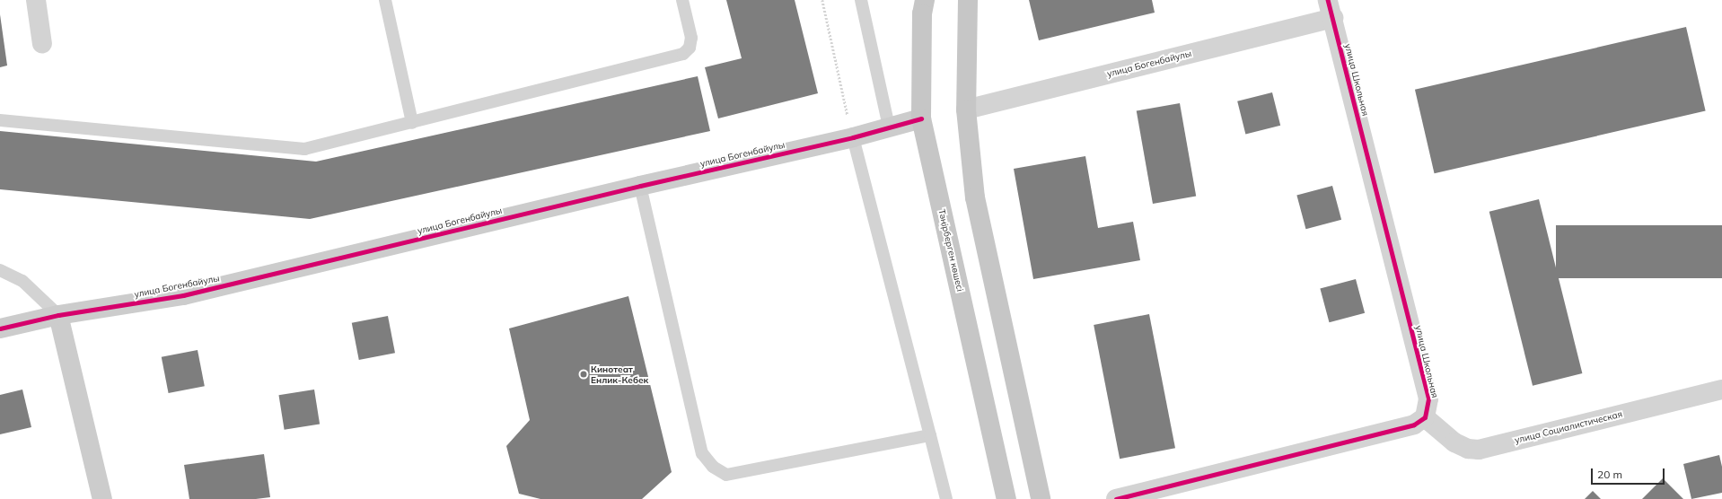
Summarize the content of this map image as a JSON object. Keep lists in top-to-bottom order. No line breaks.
{"streets":{"main road":["Тәңірберген көшесі"],"street":["улица Богенбайулы","улица Школьная","улица Социалистическая"]},"crossings":[["улица Богенбайулы","улица Школьная"],["улица Богенбайулы","Тәңірберген көшесі"],["улица Школьная","улица Социалистическая"]],"places":["Кинотеат Енлик-Кебек"],"scale_bar":"20 m"}
